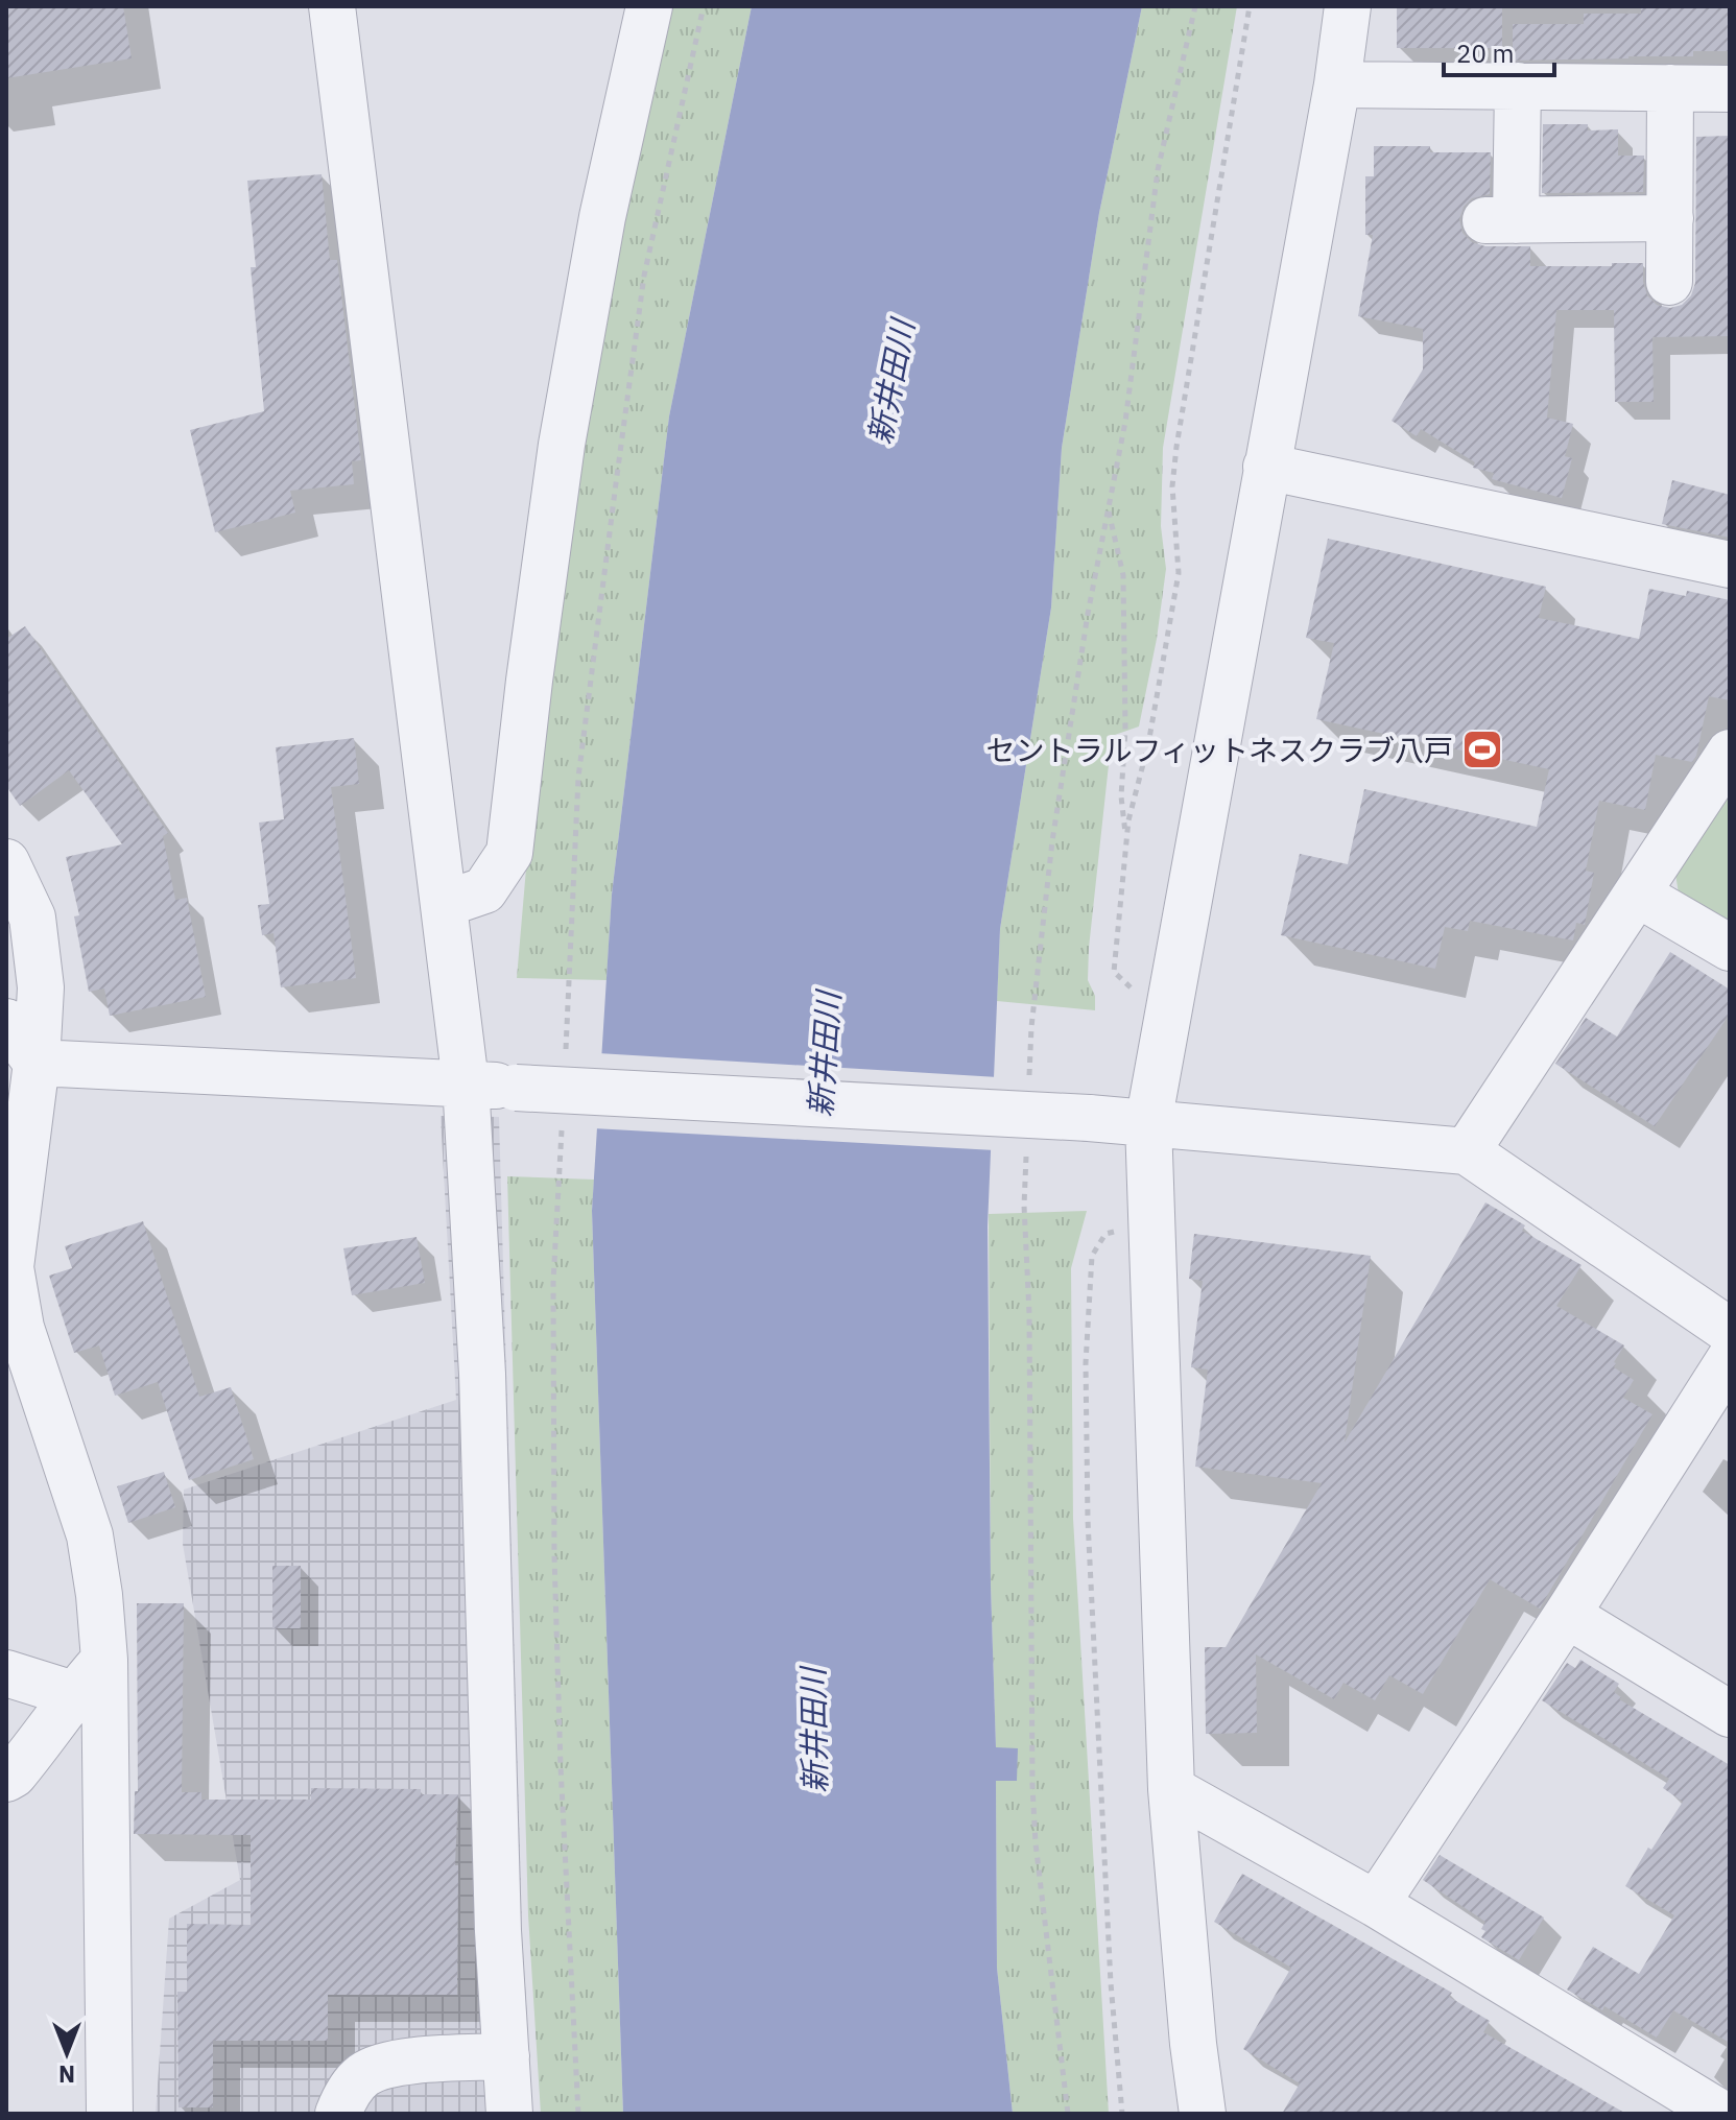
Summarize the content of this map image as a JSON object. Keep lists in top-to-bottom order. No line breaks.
{"water":["新井田川"],"places":{"sports":["セントラルフィットネスクラブ八戸"]},"scale_bar":"20 m","north":"bottom"}
